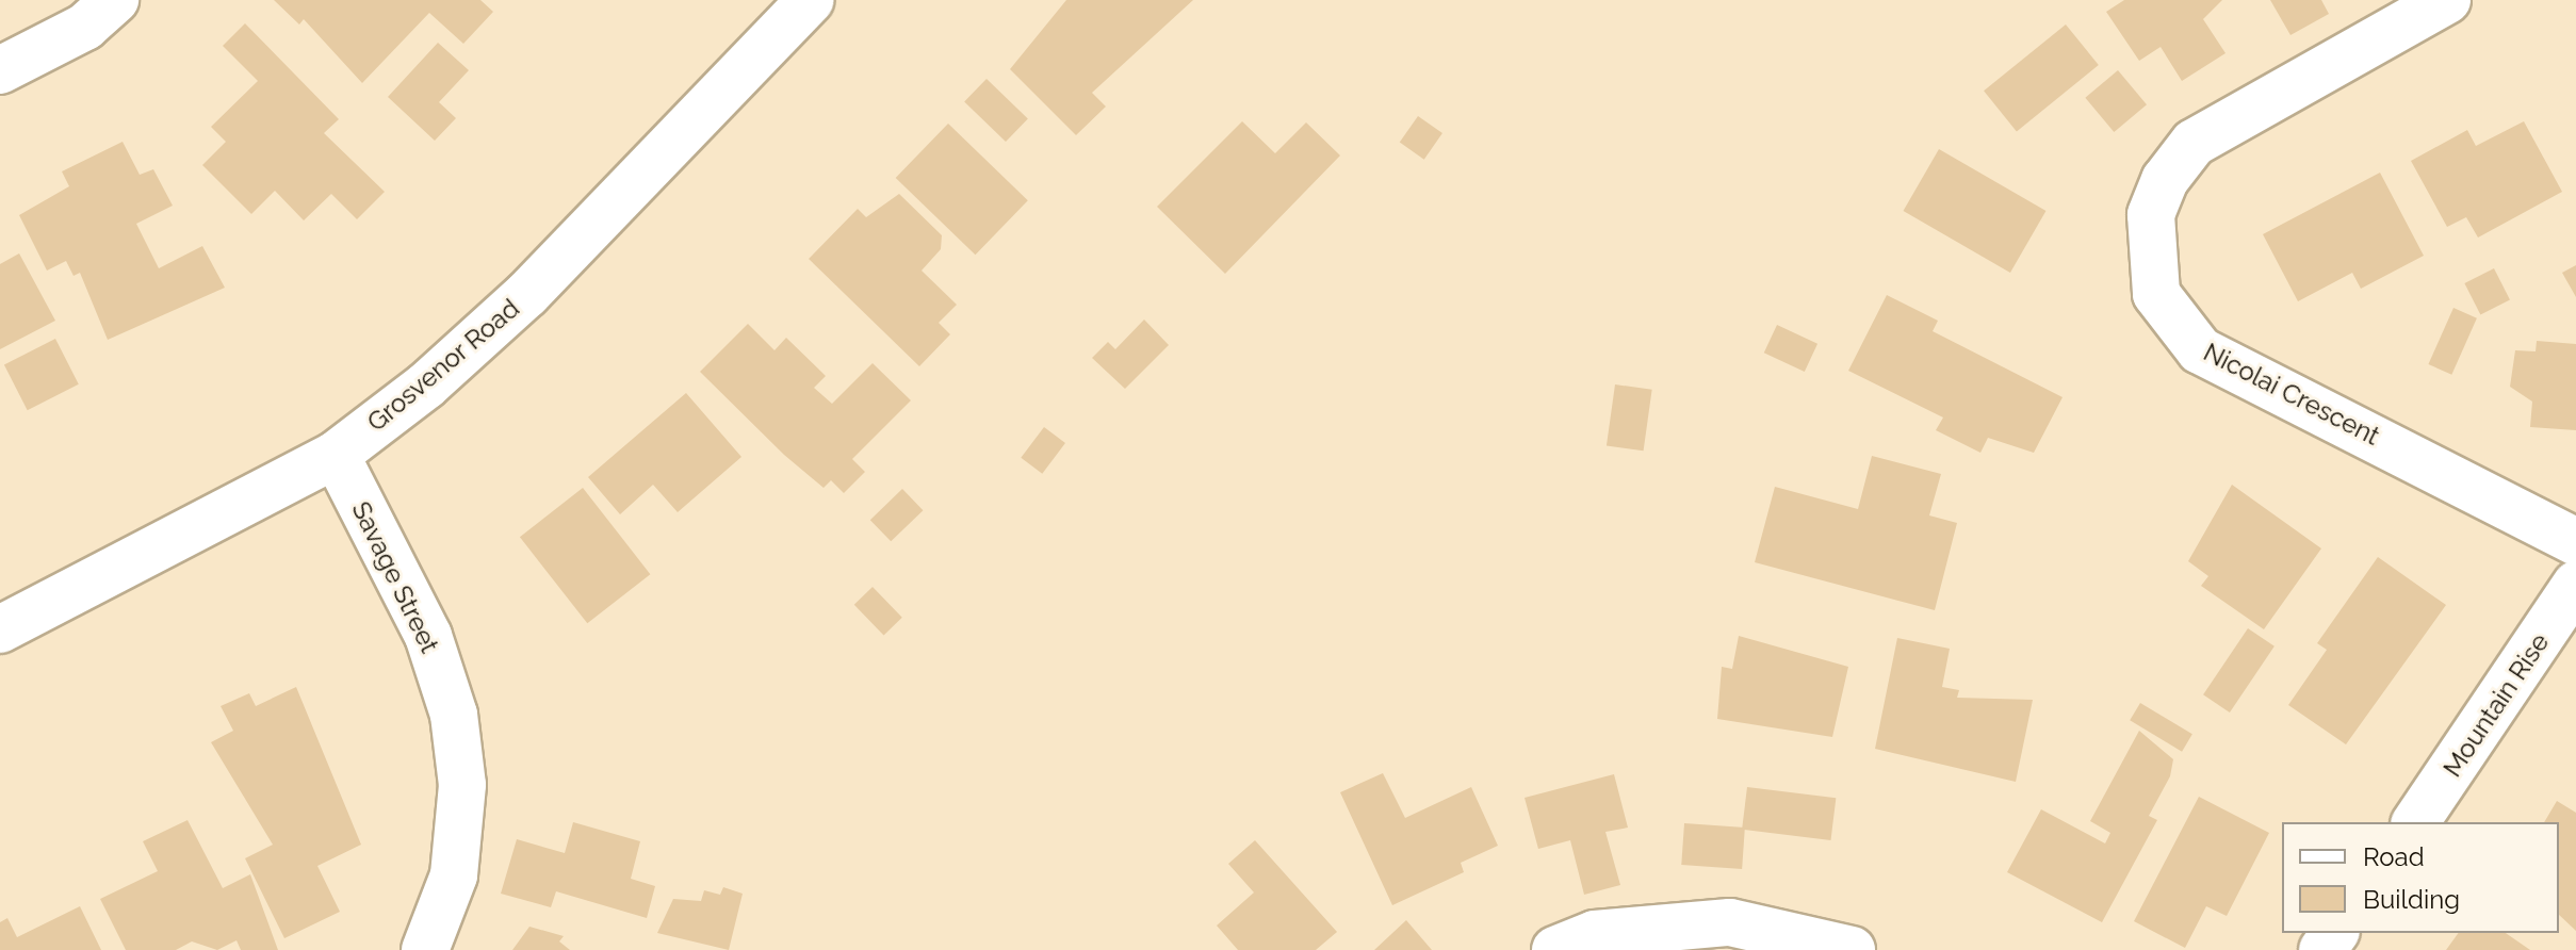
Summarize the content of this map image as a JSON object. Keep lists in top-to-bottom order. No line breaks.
{"streets":{"street":["Grosvenor Road","Nicolai Crescent","Savage Street","Mountain Rise"]},"crossings":[["Grosvenor Road","Savage Street"]],"legend":["Road","Building"]}
